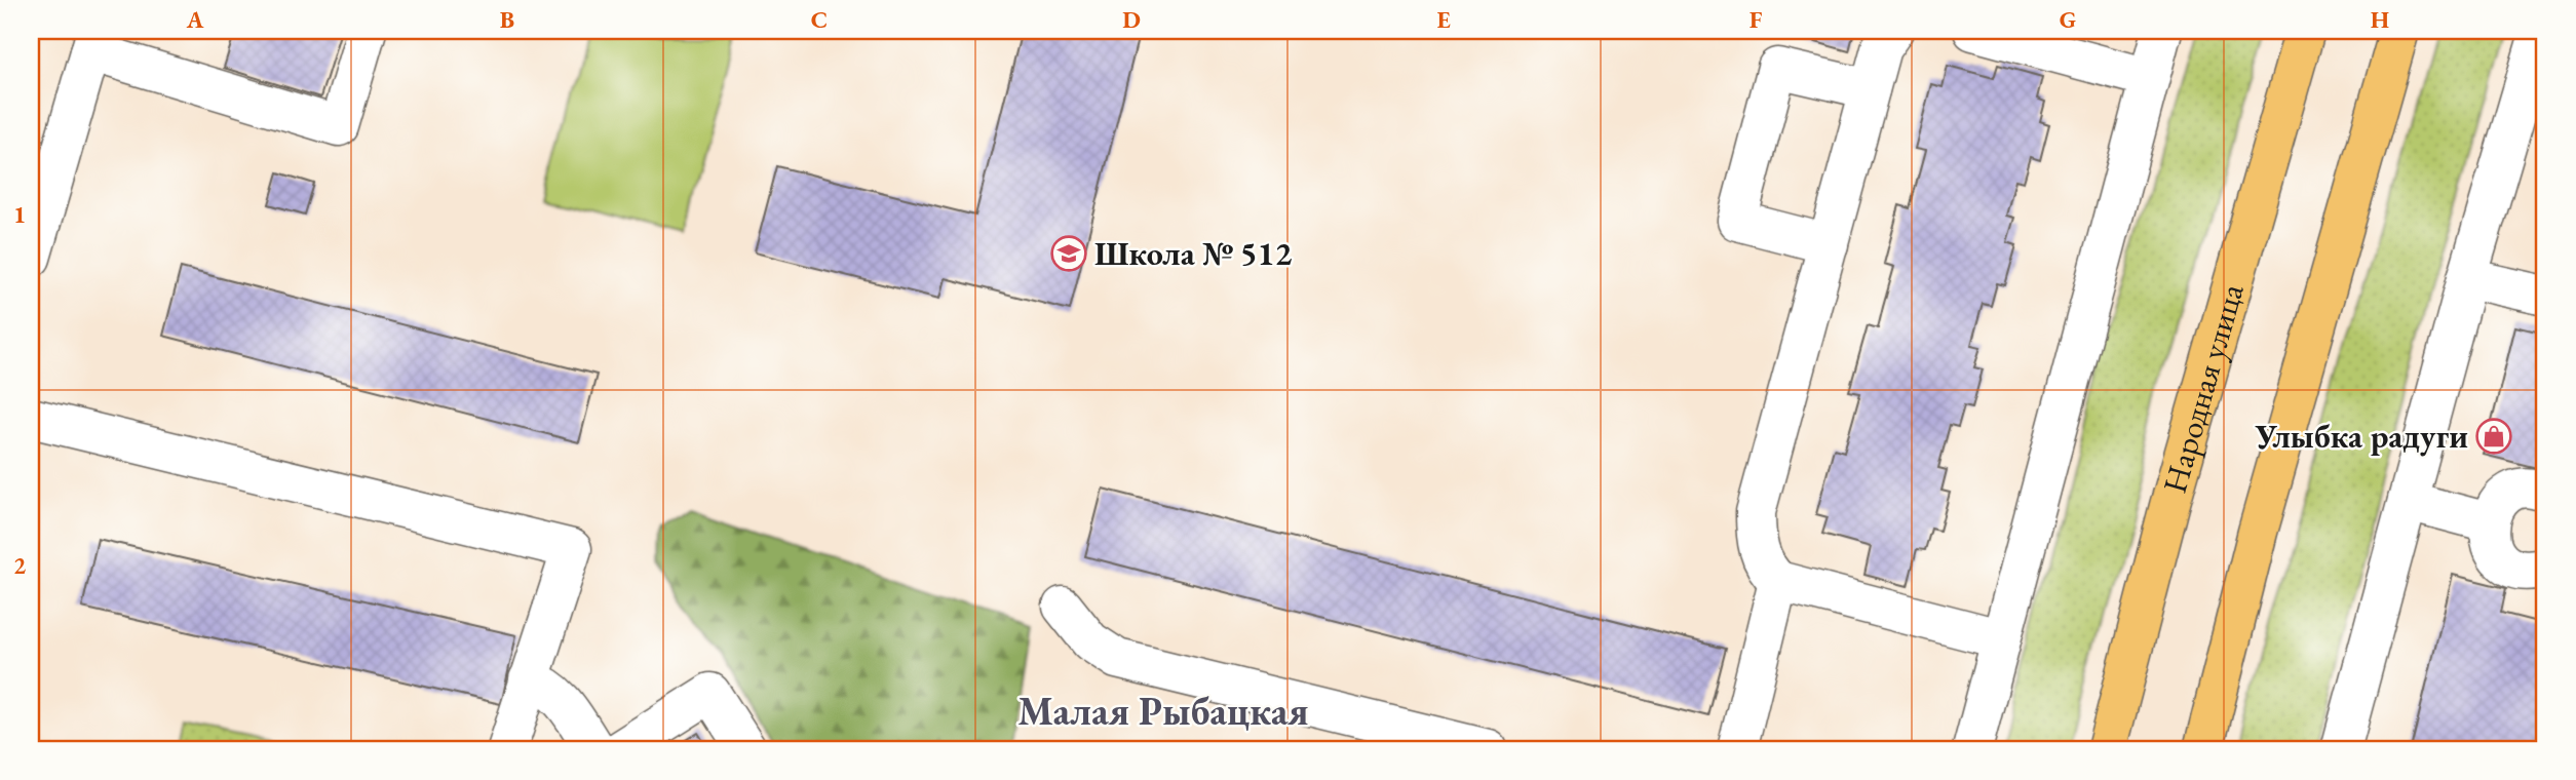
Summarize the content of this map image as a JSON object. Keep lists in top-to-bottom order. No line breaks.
{"streets":{"main road":["Народная улица"]},"districts":["Малая Рыбацкая"],"places":{"school or university":["Школа № 512"],"shop":["Улыбка радуги"]},"grid":{"columns":["A","B","C","D","E","F","G","H"],"rows":["1","2"]}}
